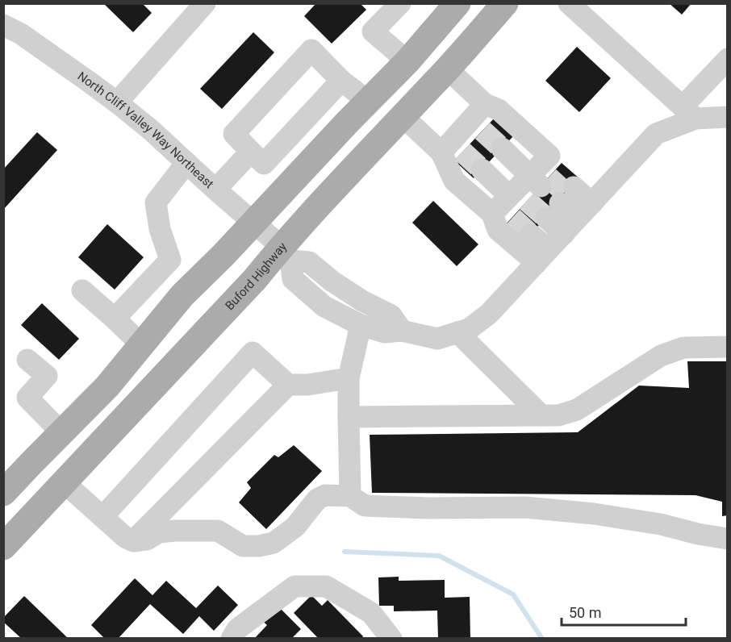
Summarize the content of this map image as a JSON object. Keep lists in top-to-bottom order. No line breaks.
{"streets":{"main road":["Buford Highway"],"street":["North Cliff Valley Way Northeast"]},"crossings":[["North Cliff Valley Way Northeast","Buford Highway"]],"scale_bar":"50 m"}
